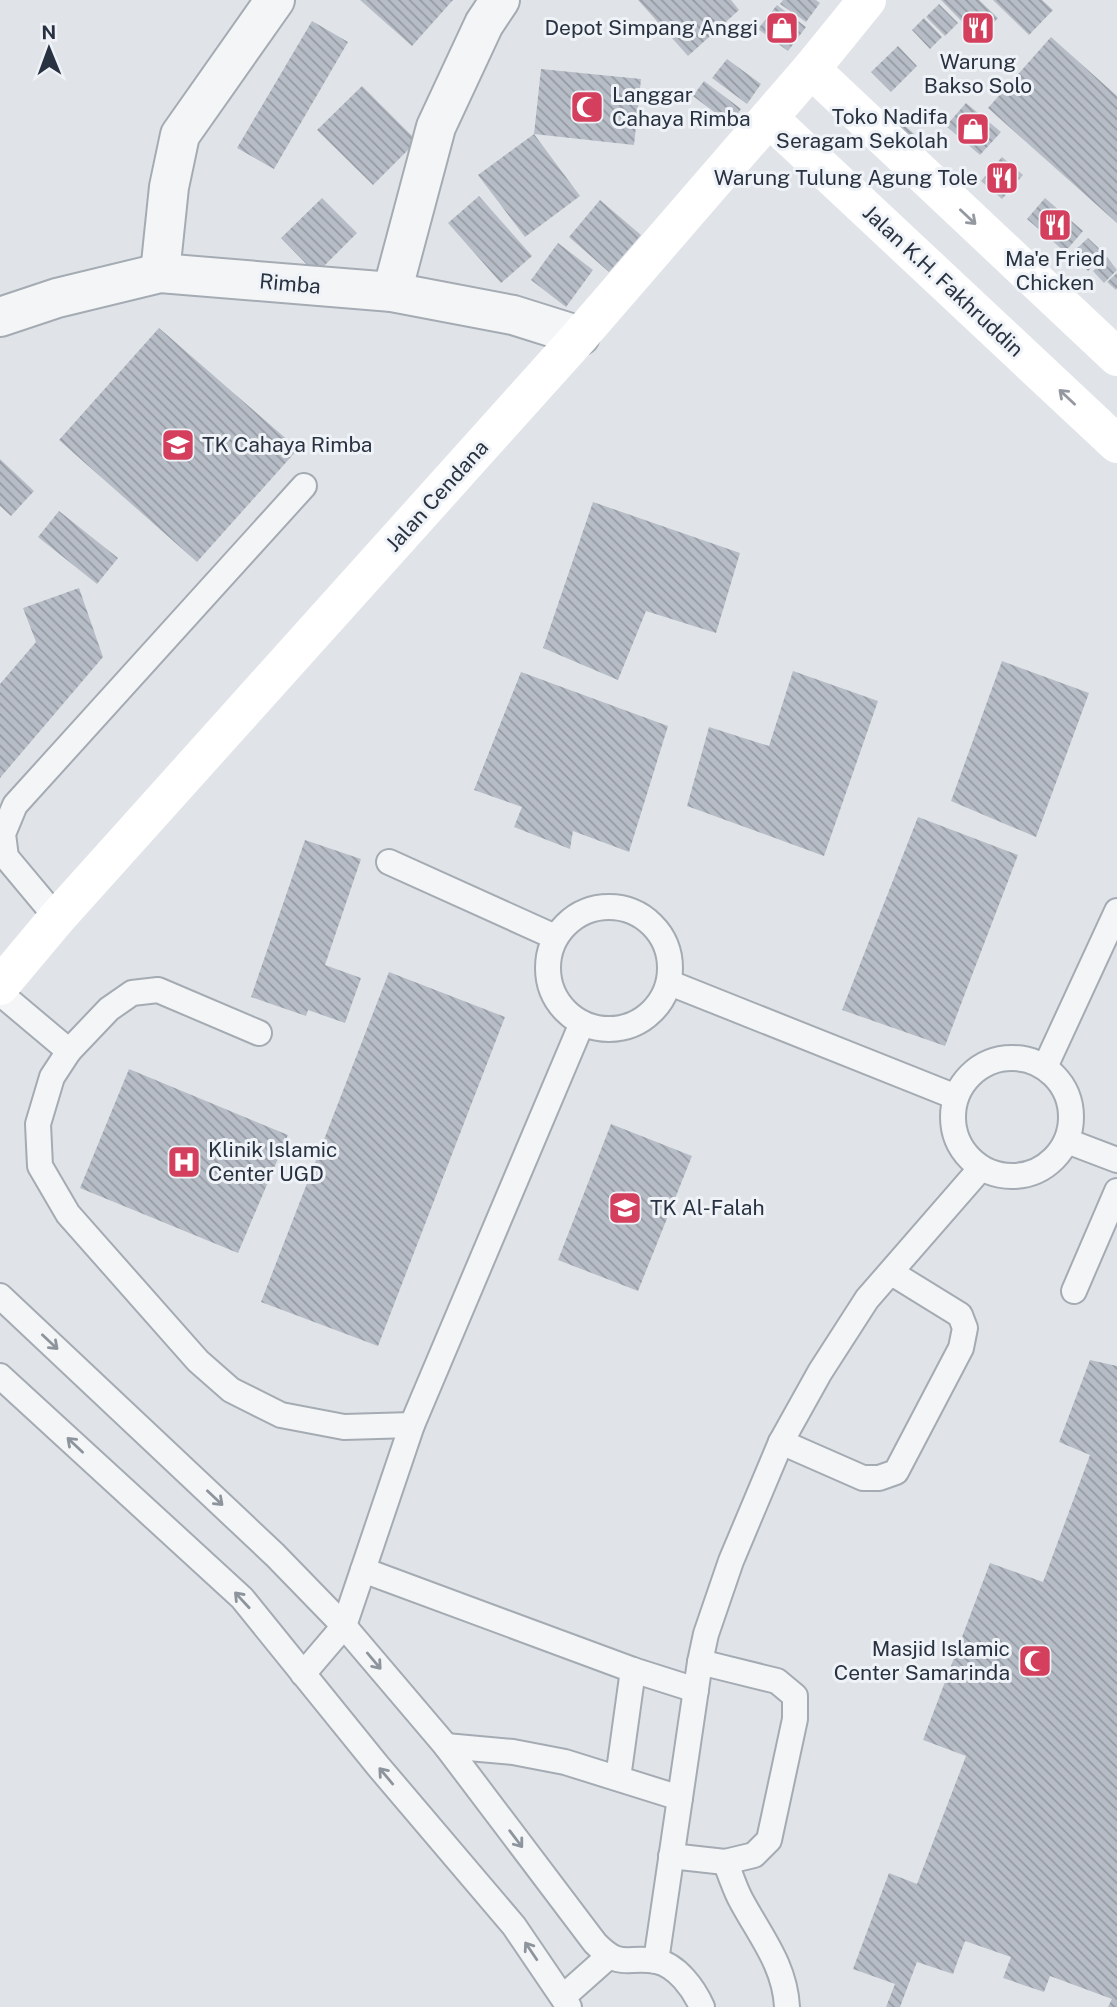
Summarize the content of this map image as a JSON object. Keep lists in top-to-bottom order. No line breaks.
{"streets":{"street":["Jalan K.H. Fakhruddin","Rimba","Jalan Cendana"]},"crossings":[["Jalan K.H. Fakhruddin","Jalan Cendana"],["Rimba","Jalan Cendana"]],"places":{"shop":["Depot Simpang Anggi","Toko Nadifa Seragam Sekolah"],"restaurant":["Warung Bakso Solo","Warung Tulung Agung Tole","Ma'e Fried Chicken"],"mosque":["Langgar Cahaya Rimba","Masjid Islamic Center Samarinda"],"school or university":["TK Cahaya Rimba","TK Al-Falah"],"hospital":["Klinik Islamic Center UGD"]},"north":"top"}
